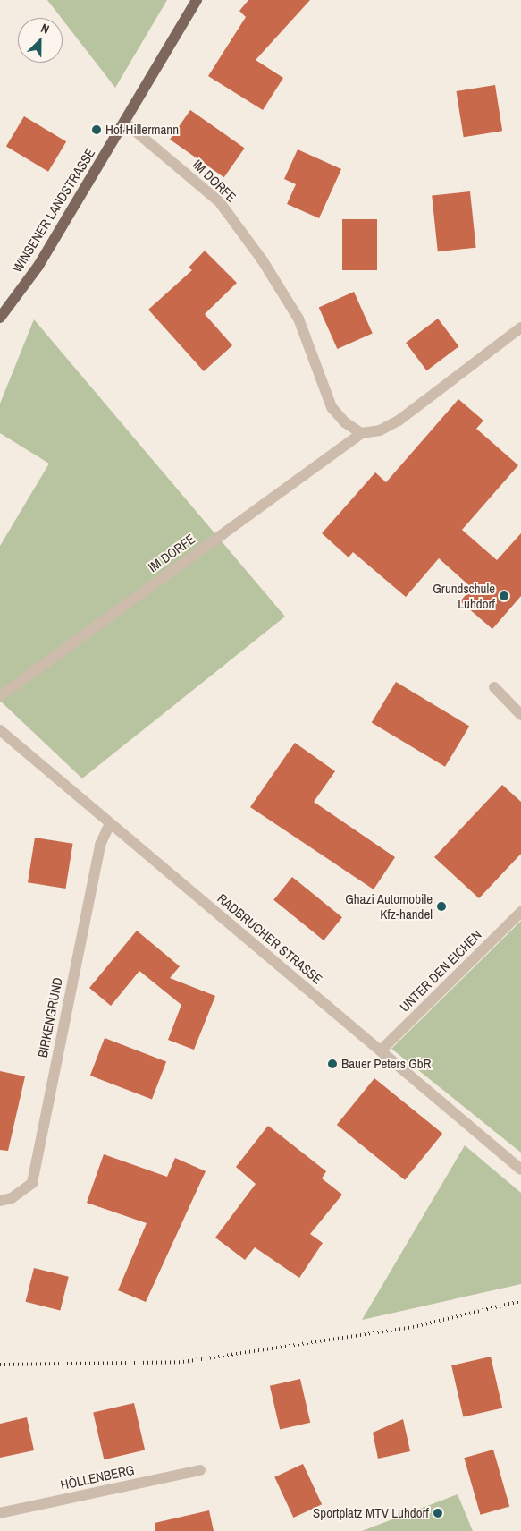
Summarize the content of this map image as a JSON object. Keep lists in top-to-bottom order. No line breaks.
{"streets":{"main road":["WINSENER LANDSTRASSE"],"street":["IM DORFE","RADBRUCHER STRASSE","UNTER DEN EICHEN","BIRKENGRUND","HÖLLENBERG"]},"crossings":[["IM DORFE","WINSENER LANDSTRASSE"],["RADBRUCHER STRASSE","UNTER DEN EICHEN"],["RADBRUCHER STRASSE","BIRKENGRUND"]],"places":["Hof Hillermann","Grundschule Luhdorf","Ghazi Automobile Kfz-handel","Bauer Peters GbR","Sportplatz MTV Luhdorf"],"north":"top right"}
